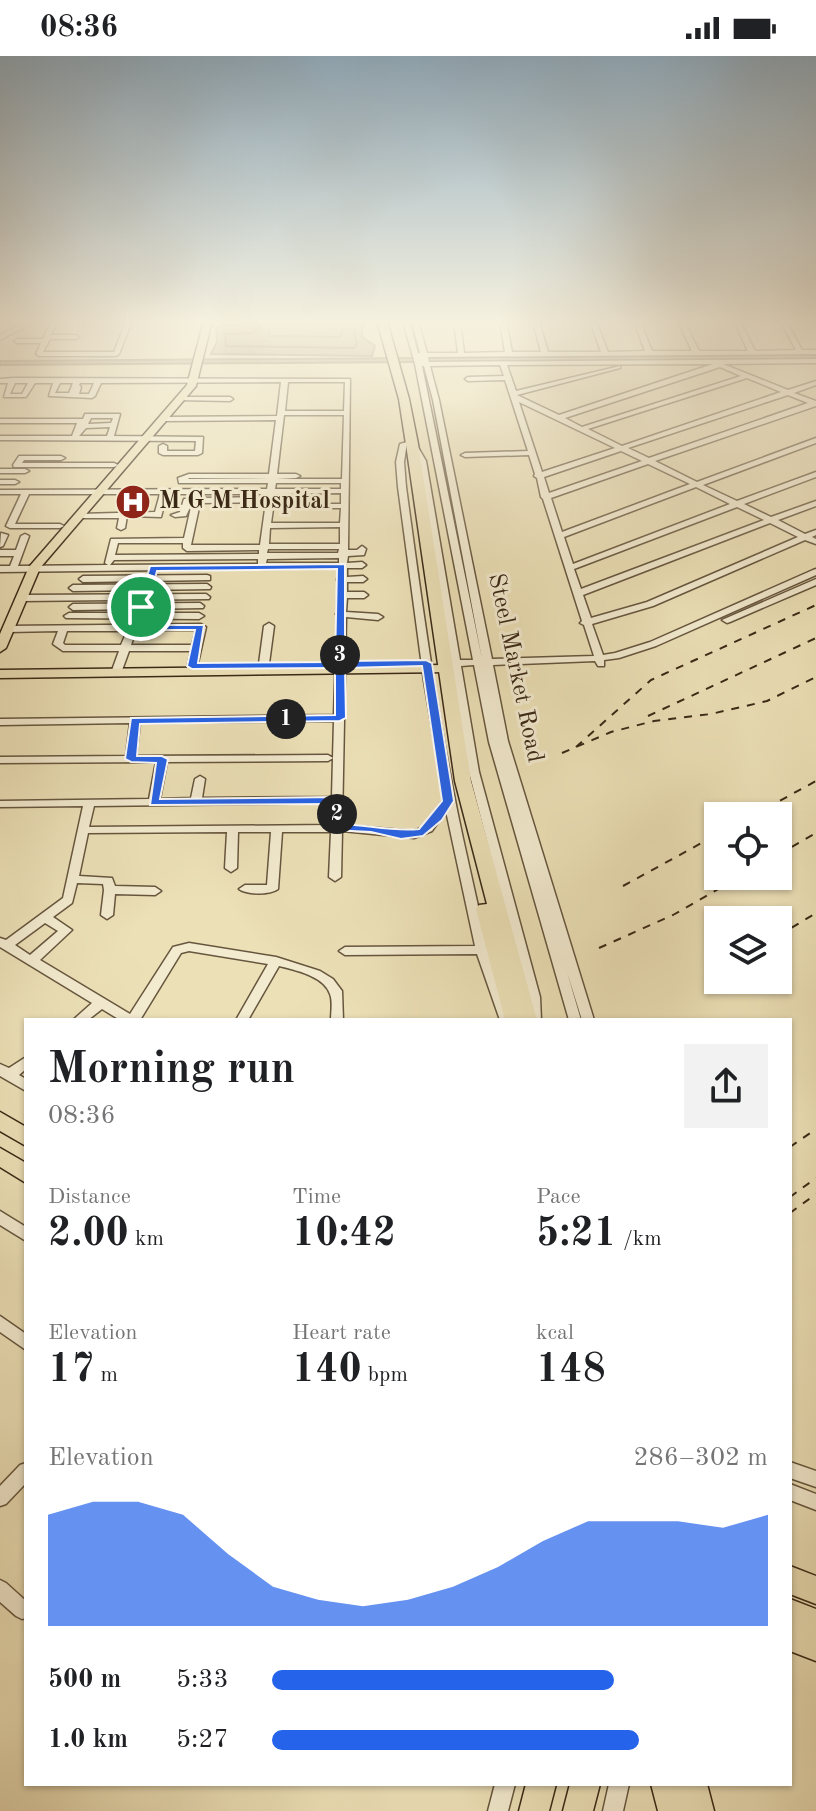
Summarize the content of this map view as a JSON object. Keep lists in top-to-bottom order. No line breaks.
{"streets":{"street":["Steel Market Road"]},"places":{"hospital":["M G M Hospital"]},"page":{"status":"08:36","pins":["3","1","2"],"heading":["Morning run","08:36"],"stats":[["Distance","2.00 km"],["Time","10:42"],["Pace","5:21 /km"],["Elevation","17 m"],["Heart rate","140 bpm"],["kcal","148"]],"chart":["Elevation","286–302 m"],"list":[{"name":"500 m","note":"5:33"},{"name":"1.0 km","note":"5:27"}]}}
